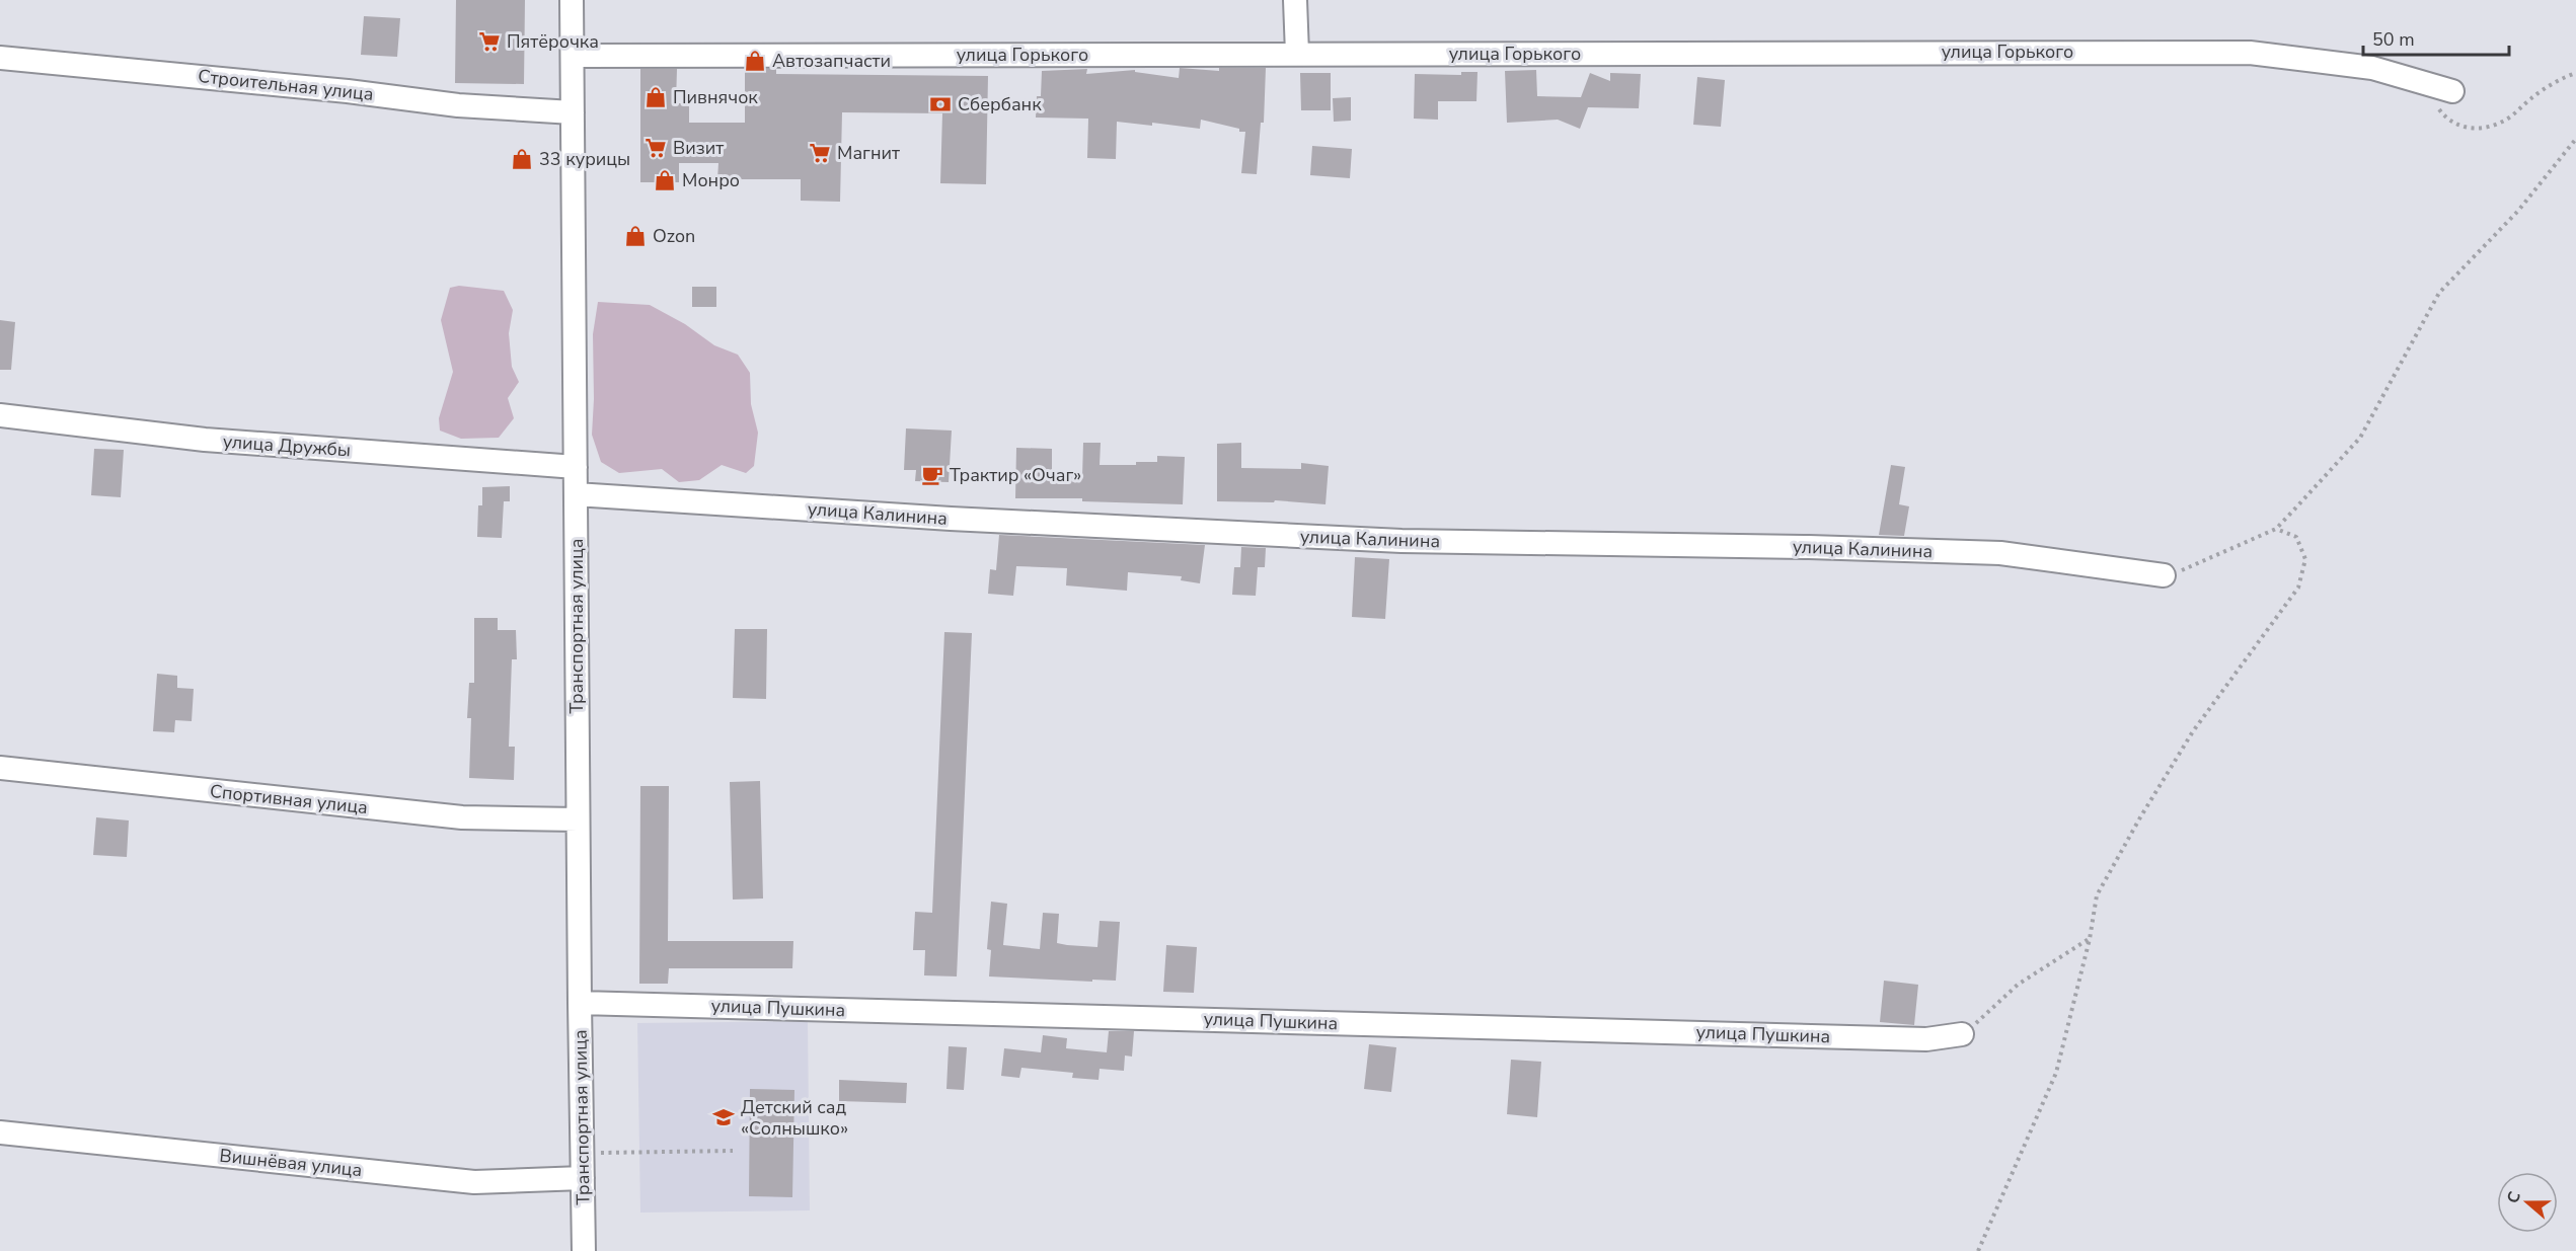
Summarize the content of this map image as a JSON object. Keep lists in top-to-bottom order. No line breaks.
{"streets":{"street":["улица Горького","Строительная улица","улица Дружбы","улица Калинина","Транспортная улица","Спортивная улица","улица Пушкина","Вишнёвая улица"]},"crossings":[["улица Горького","Транспортная улица"],["Строительная улица","Транспортная улица"],["улица Дружбы","Транспортная улица"],["улица Калинина","Транспортная улица"],["Транспортная улица","Спортивная улица"],["Транспортная улица","улица Пушкина"],["Транспортная улица","Вишнёвая улица"]],"places":{"supermarket":["Пятёрочка","Визит","Магнит"],"shop":["Автозапчасти","Пивнячок","33 курицы","Монро","Ozon"],"bank":["Сбербанк"],"cafe":["Трактир «Очаг»"],"school or university":["Детский сад «Солнышко»"]},"scale_bar":"50 m","north":"left"}
